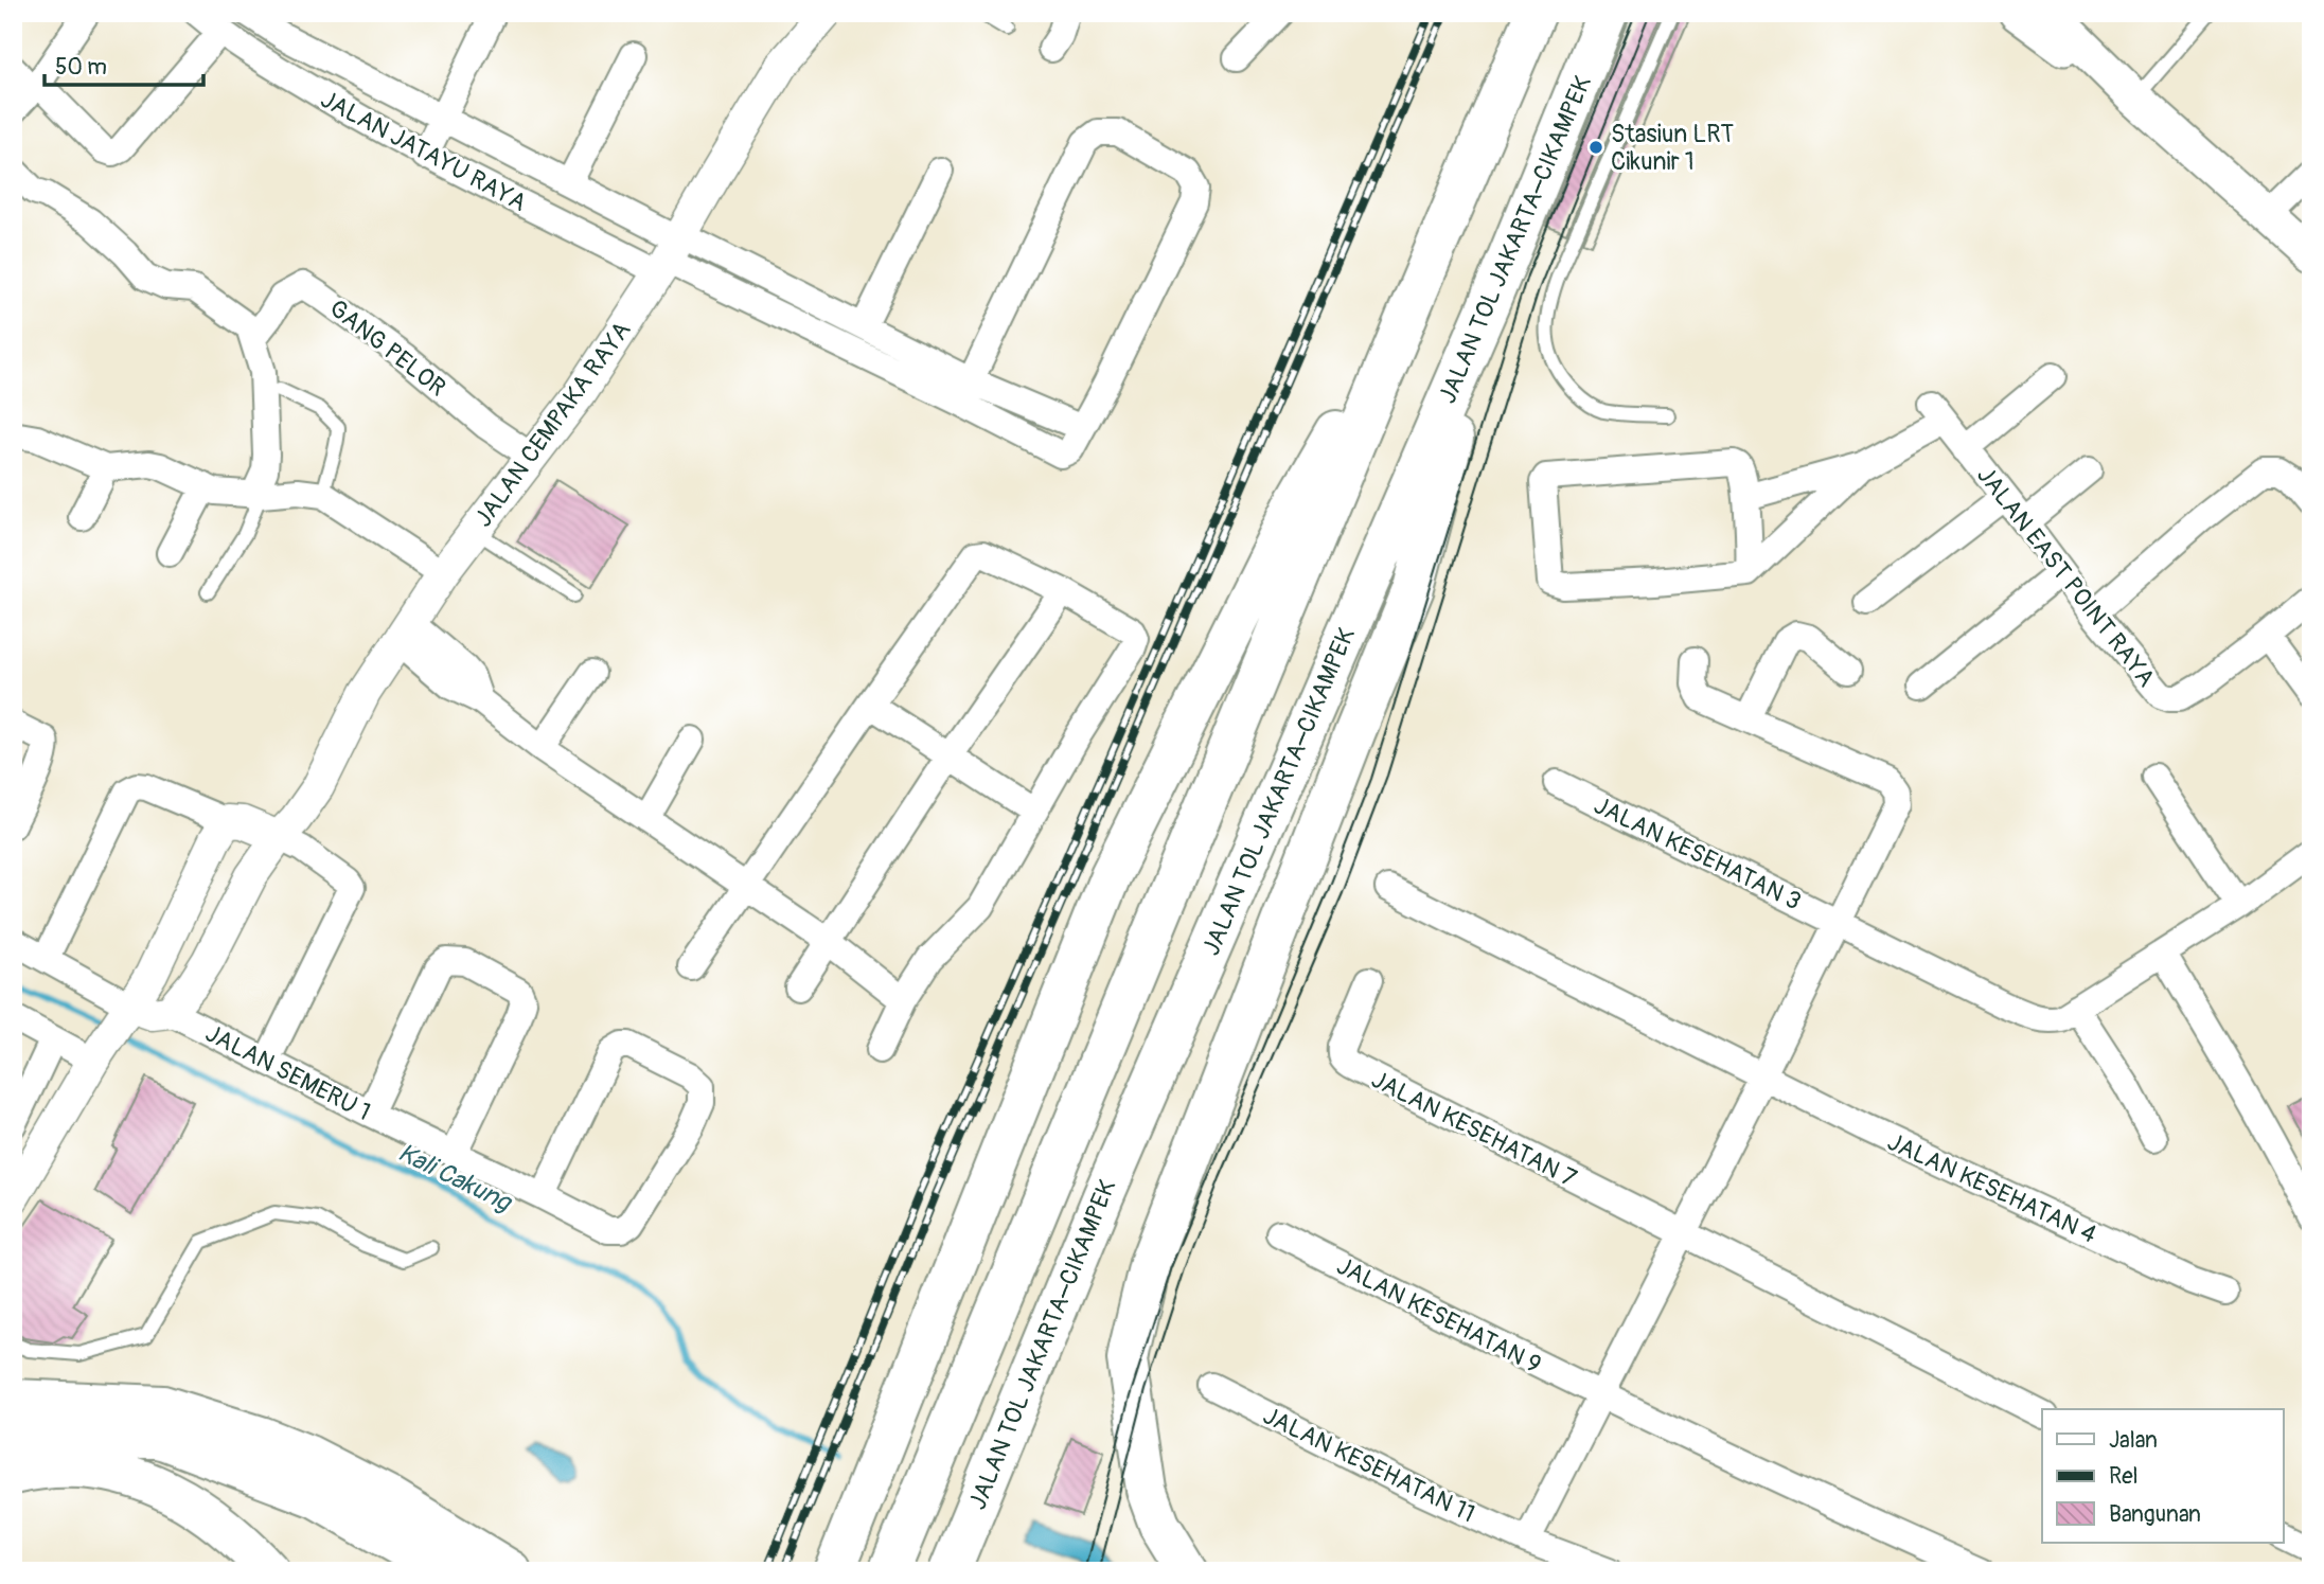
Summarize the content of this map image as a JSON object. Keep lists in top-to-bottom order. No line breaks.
{"streets":{"highway":["JALAN TOL JAKARTA–CIKAMPEK"],"street":["JALAN JATAYU RAYA","GANG PELOR","JALAN CEMPAKA RAYA","JALAN EAST POINT RAYA","JALAN KESEHATAN 3","JALAN SEMERU 1","JALAN KESEHATAN 7","JALAN KESEHATAN 4","JALAN KESEHATAN 9","JALAN KESEHATAN 11"]},"crossings":[["JALAN JATAYU RAYA","JALAN CEMPAKA RAYA"],["GANG PELOR","JALAN CEMPAKA RAYA"],["JALAN CEMPAKA RAYA","JALAN SEMERU 1"]],"water":["Kali Cakung"],"places":["Stasiun LRT Cikunir 1"],"legend":["Jalan","Rel","Bangunan"],"scale_bar":"50 m"}
